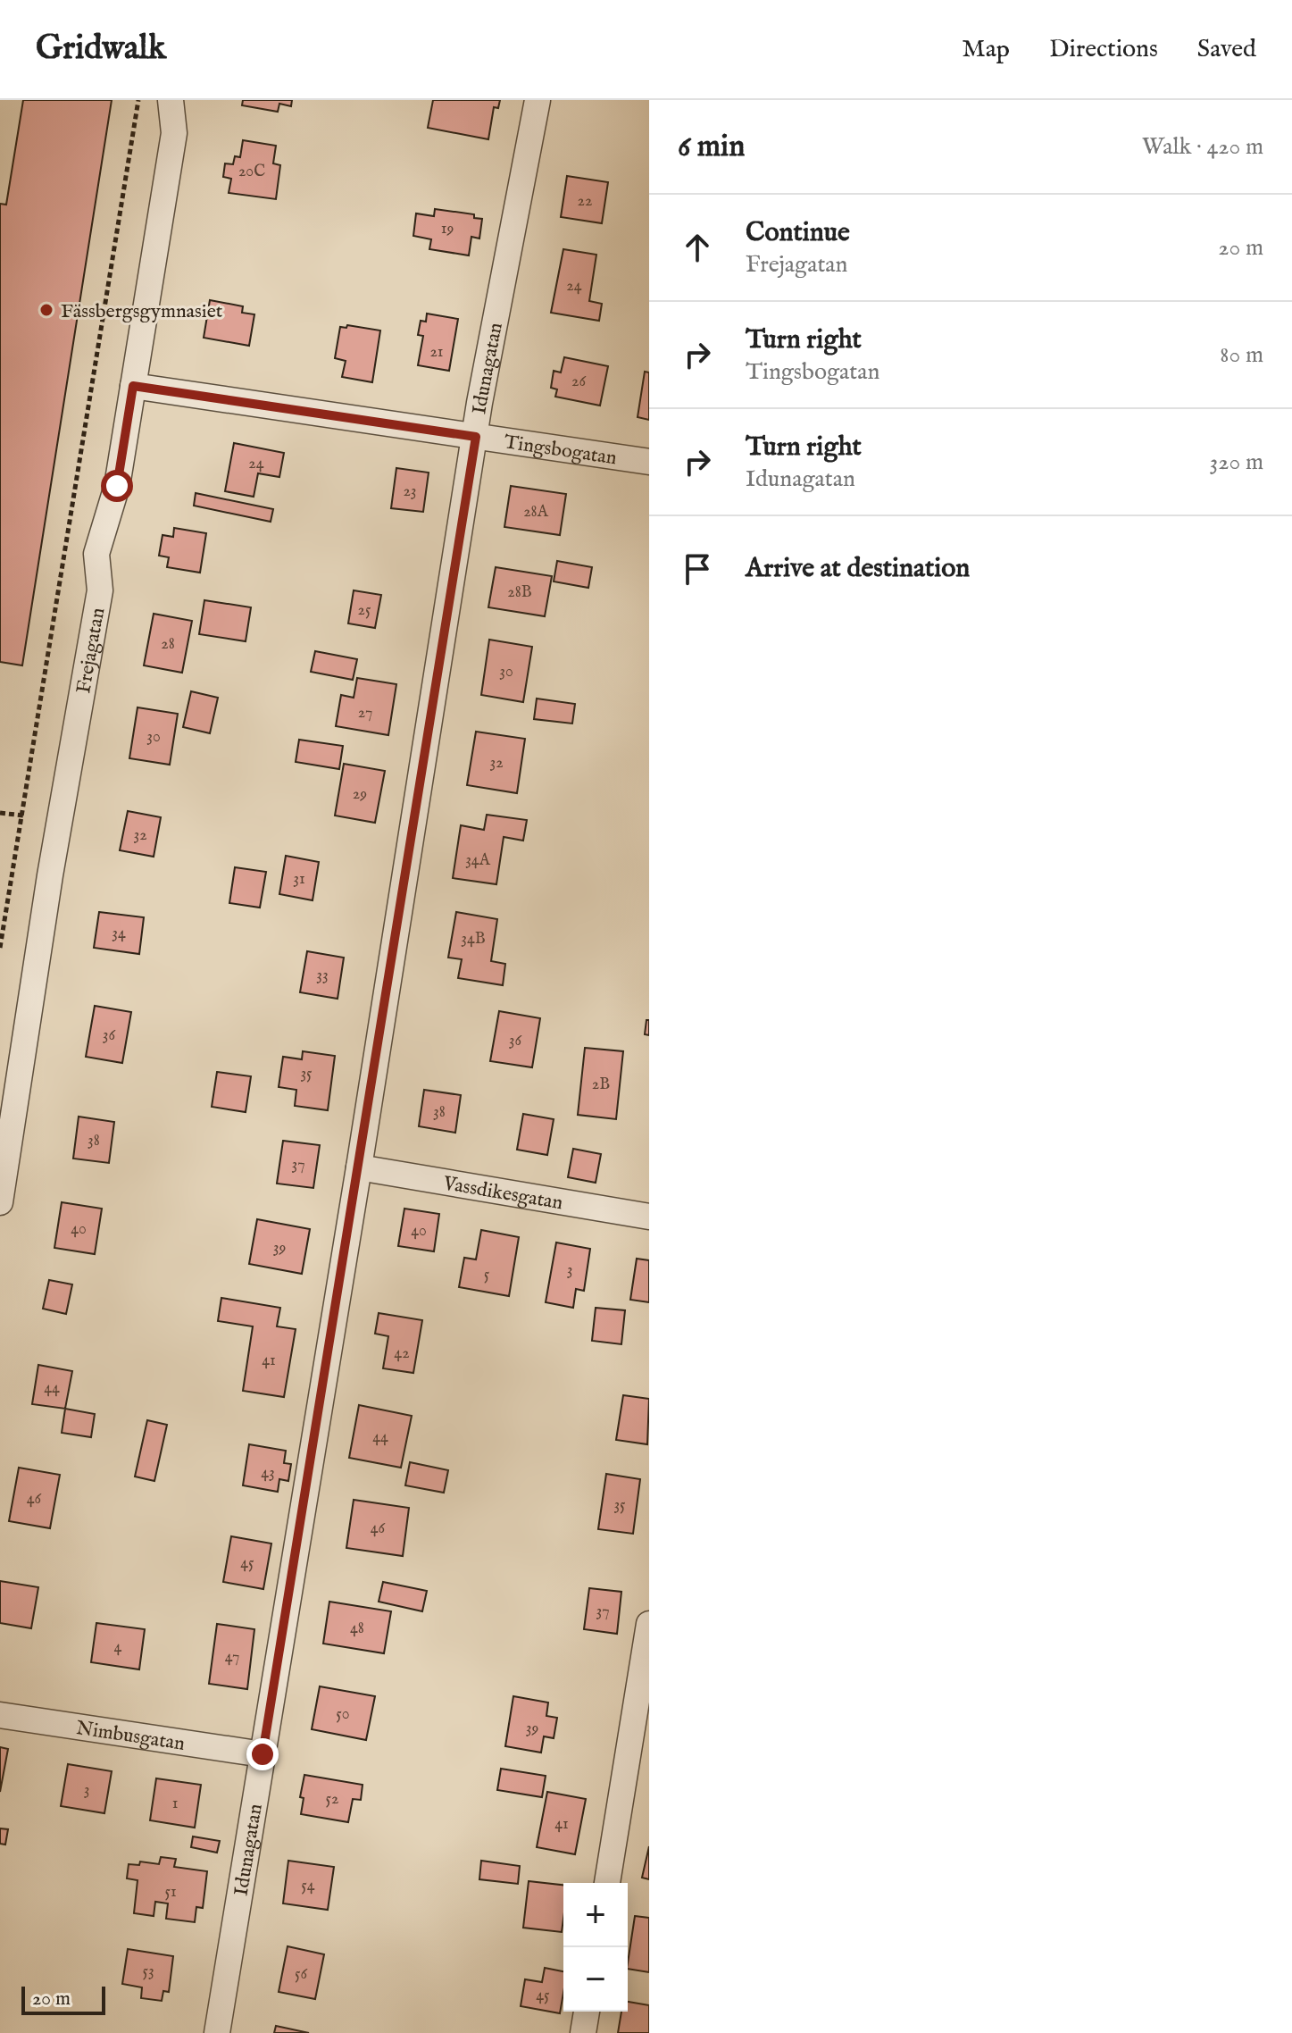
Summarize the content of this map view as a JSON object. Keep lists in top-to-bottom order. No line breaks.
{"streets":{"street":["Idunagatan","Tingsbogatan","Frejagatan","Vassdikesgatan","Nimbusgatan"]},"crossings":[["Idunagatan","Tingsbogatan"],["Idunagatan","Vassdikesgatan"],["Idunagatan","Nimbusgatan"],["Tingsbogatan","Frejagatan"]],"places":["Fässbergsgymnasiet"],"house_numbers":["20C","22","19","24","21","26","24","23","28A","28B","25","28","30","27","30","32","29","32","34A","31","34","34B","33","36","36","35","2B","38","38","37","40","40","39","3","5","42","41","44","44","43","46","35","46","45","37","48","4","47","50","39","3","52","1","41","54","51","53","56","45"],"scale_bar":"20 m","page":{"header":"Gridwalk","nav":["Map","Directions","Saved"],"heading":["6 min","Walk · 420 m"],"list":[["Continue","Frejagatan","20 m"],["Turn right","Tingsbogatan","80 m"],["Turn right","Idunagatan","320 m"],"Arrive at destination"],"map_buttons":["+","−"],"scale":"20 m"}}
